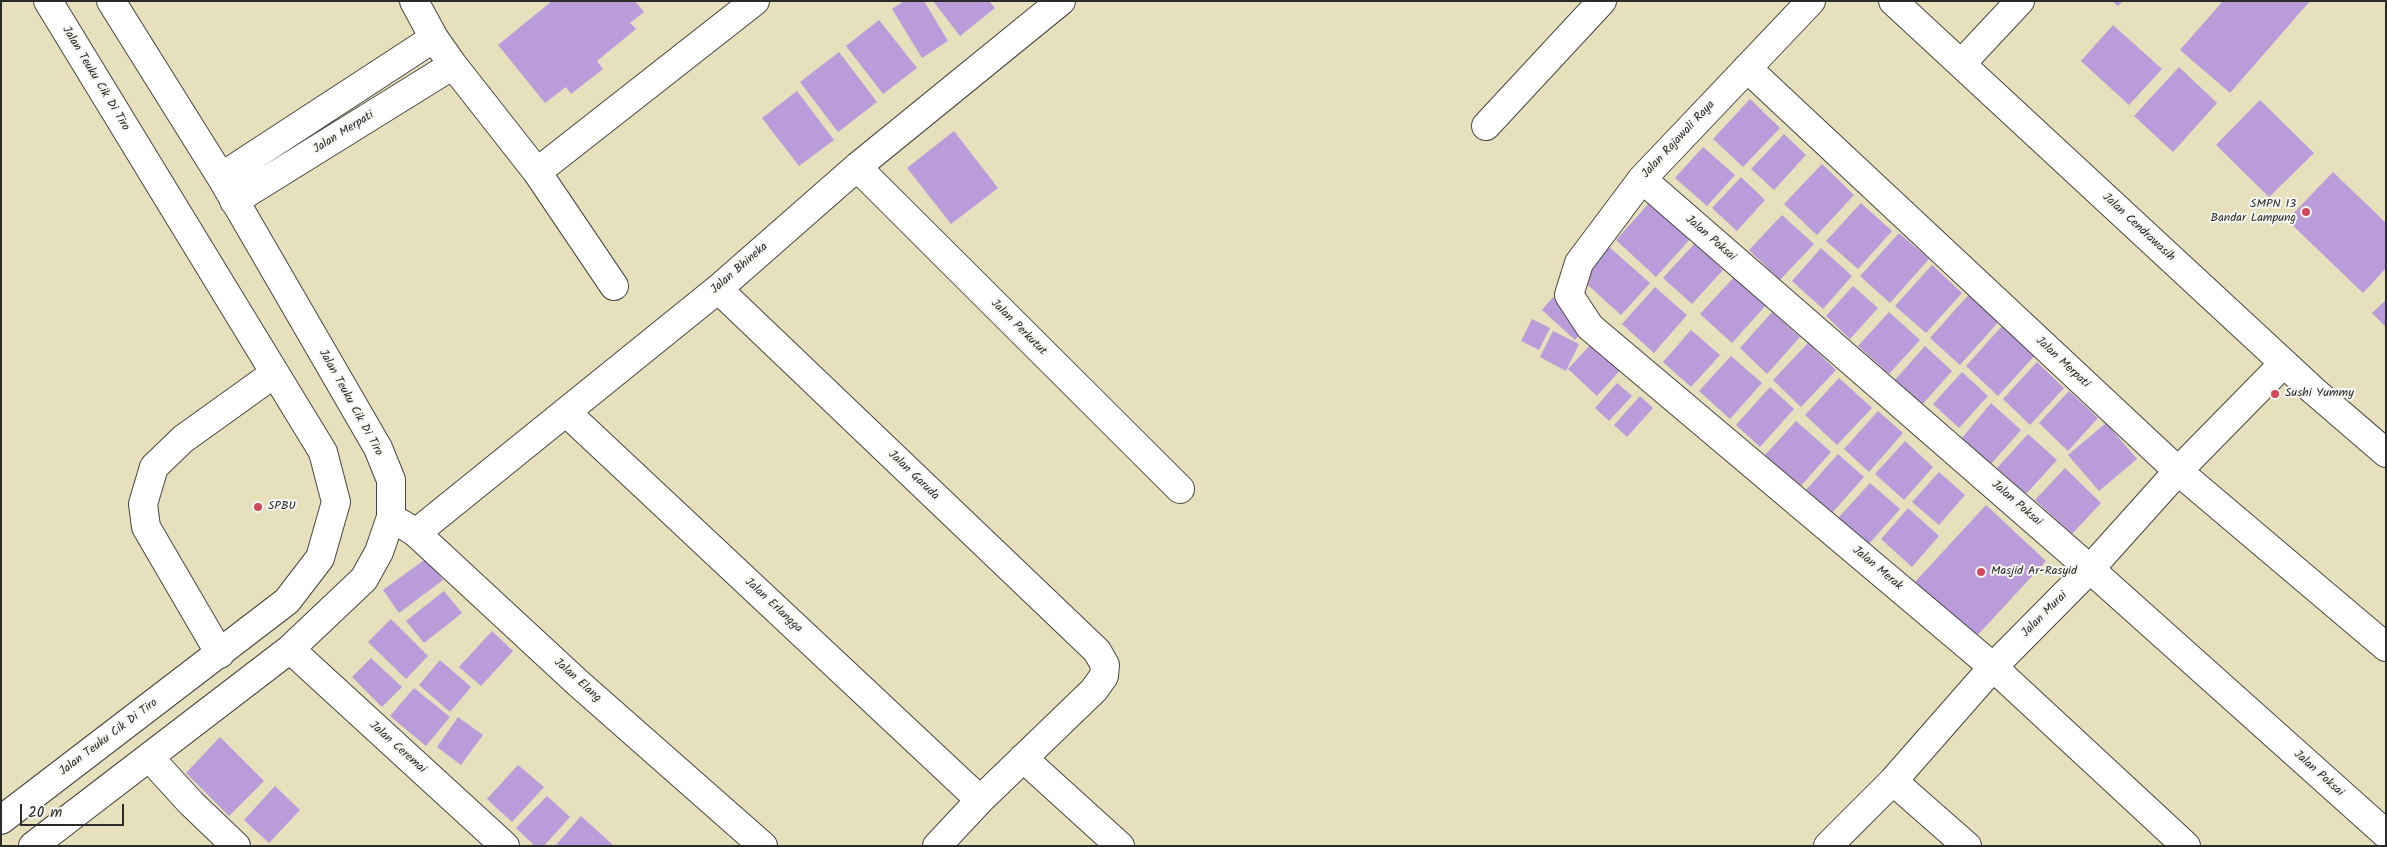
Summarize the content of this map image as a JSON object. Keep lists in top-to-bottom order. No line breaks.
{"streets":{"street":["Jalan Teuku Cik Di Tiro","Jalan Merpati","Jalan Rajawali Raya","Jalan Cendrawasih","Jalan Poksai","Jalan Bhineka","Jalan Perkutut","Jalan Garuda","Jalan Merak","Jalan Erlangga","Jalan Murai","Jalan Elang","Jalan Ceremai"]},"crossings":[["Jalan Teuku Cik Di Tiro","Jalan Merpati"],["Jalan Teuku Cik Di Tiro","Jalan Elang"],["Jalan Teuku Cik Di Tiro","Jalan Ceremai"],["Jalan Merpati","Jalan Rajawali Raya"],["Jalan Merpati","Jalan Murai"],["Jalan Rajawali Raya","Jalan Poksai"],["Jalan Rajawali Raya","Jalan Merak"],["Jalan Cendrawasih","Jalan Murai"],["Jalan Poksai","Jalan Murai"],["Jalan Bhineka","Jalan Perkutut"],["Jalan Bhineka","Jalan Garuda"],["Jalan Bhineka","Jalan Erlangga"],["Jalan Bhineka","Jalan Elang"],["Jalan Merak","Jalan Murai"]],"places":["SMPN 13 Bandar Lampung","Sushi Yummy","SPBU","Masjid Ar-Rasyid"],"scale_bar":"20 m"}
